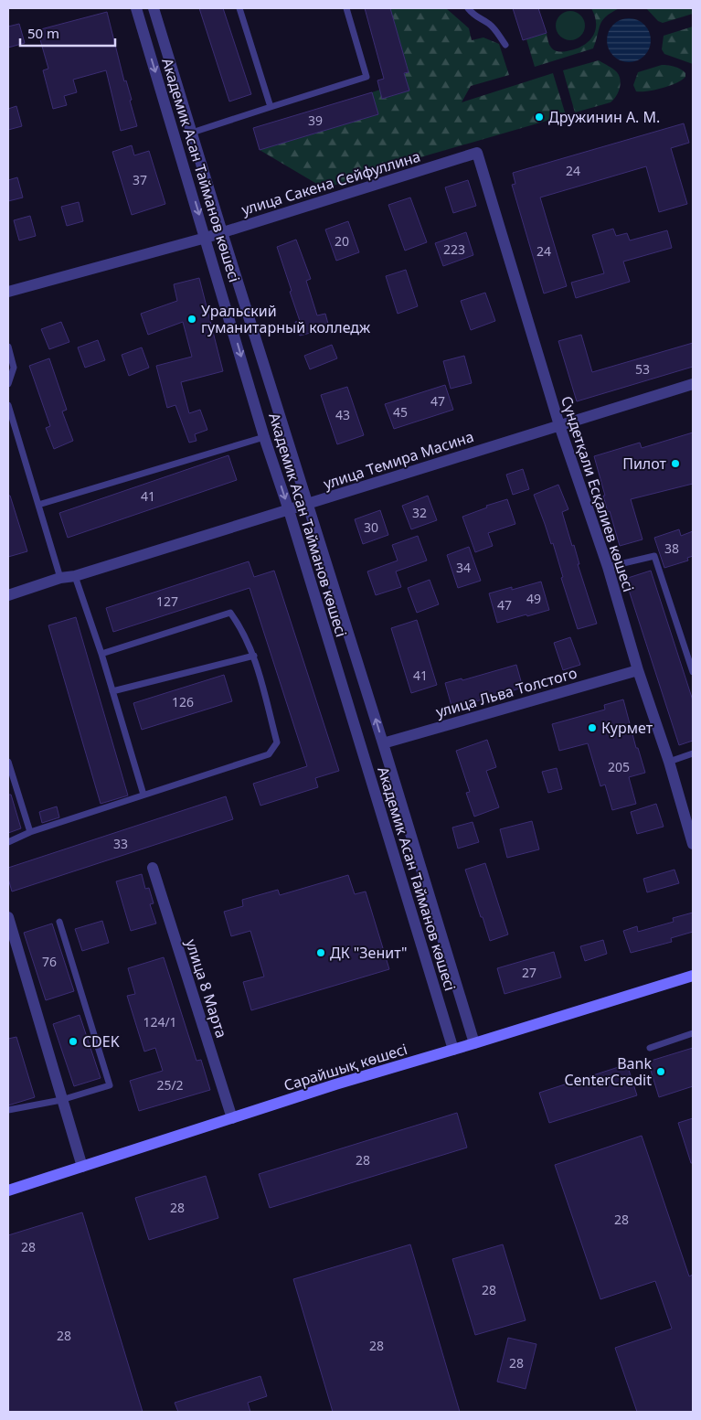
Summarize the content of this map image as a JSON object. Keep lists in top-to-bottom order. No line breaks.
{"streets":{"street":["Академик Асан Тайманов көшесі","улица Сакена Сейфуллина","улица Темира Масина","Сүндетқали Есқалиев көшесі","улица Льва Толстого","улица 8 Марта","Сарайшық көшесі"]},"crossings":[["Академик Асан Тайманов көшесі","улица Сакена Сейфуллина"],["Академик Асан Тайманов көшесі","улица Темира Масина"],["Академик Асан Тайманов көшесі","улица Льва Толстого"],["Академик Асан Тайманов көшесі","Сарайшық көшесі"],["улица Сакена Сейфуллина","Сүндетқали Есқалиев көшесі"],["улица Темира Масина","Сүндетқали Есқалиев көшесі"],["Сүндетқали Есқалиев көшесі","улица Льва Толстого"],["улица 8 Марта","Сарайшық көшесі"]],"places":["Дружинин А. М.","Уральский гуманитарный колледж","Пилот","Курмет","ДК \"Зенит\"","CDEK","Bank CenterCredit"],"house_numbers":["39","24","37","20","223","24","53","47","45","43","41","32","30","38","34","49","127","47","41","126","205","33","76","27","124/1","25/2","28","28","28","28","28","28","28","28"],"scale_bar":"50 m"}
